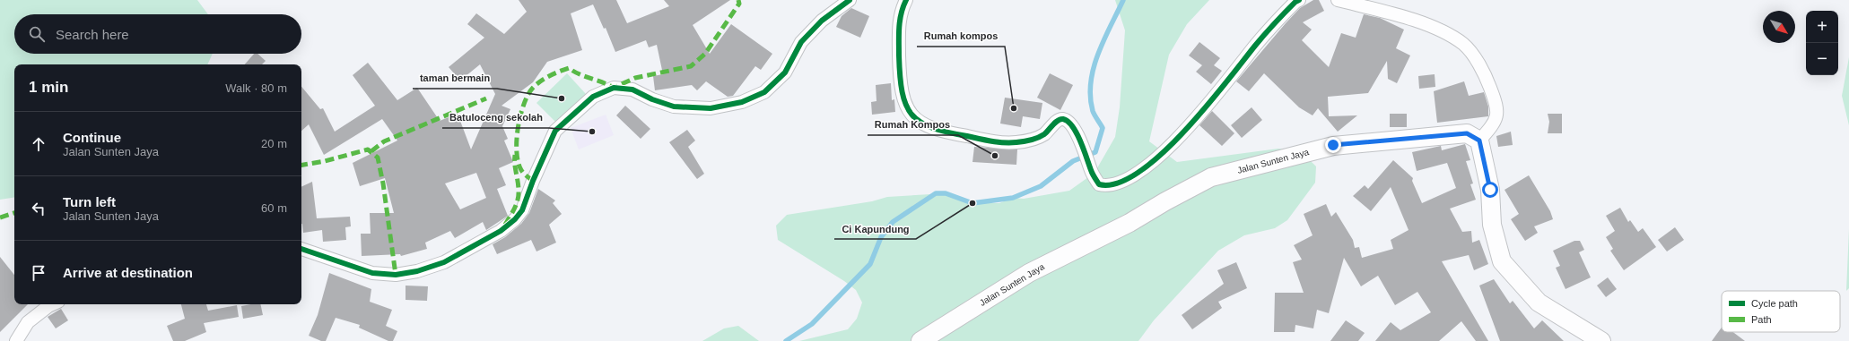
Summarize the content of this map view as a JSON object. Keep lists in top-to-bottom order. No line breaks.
{"streets":{"main road":["Jalan Sunten Jaya"]},"places":["taman bermain","Rumah kompos","Batuloceng sekolah","Rumah Kompos","Ci Kapundung"],"legend":["Cycle path","Path"],"north":"bottom right","page":{"map_buttons":["+","−"],"search":"Search here","heading":["1 min","Walk · 80 m"],"list":[["Continue","Jalan Sunten Jaya","20 m"],["Turn left","Jalan Sunten Jaya","60 m"],"Arrive at destination"]}}
